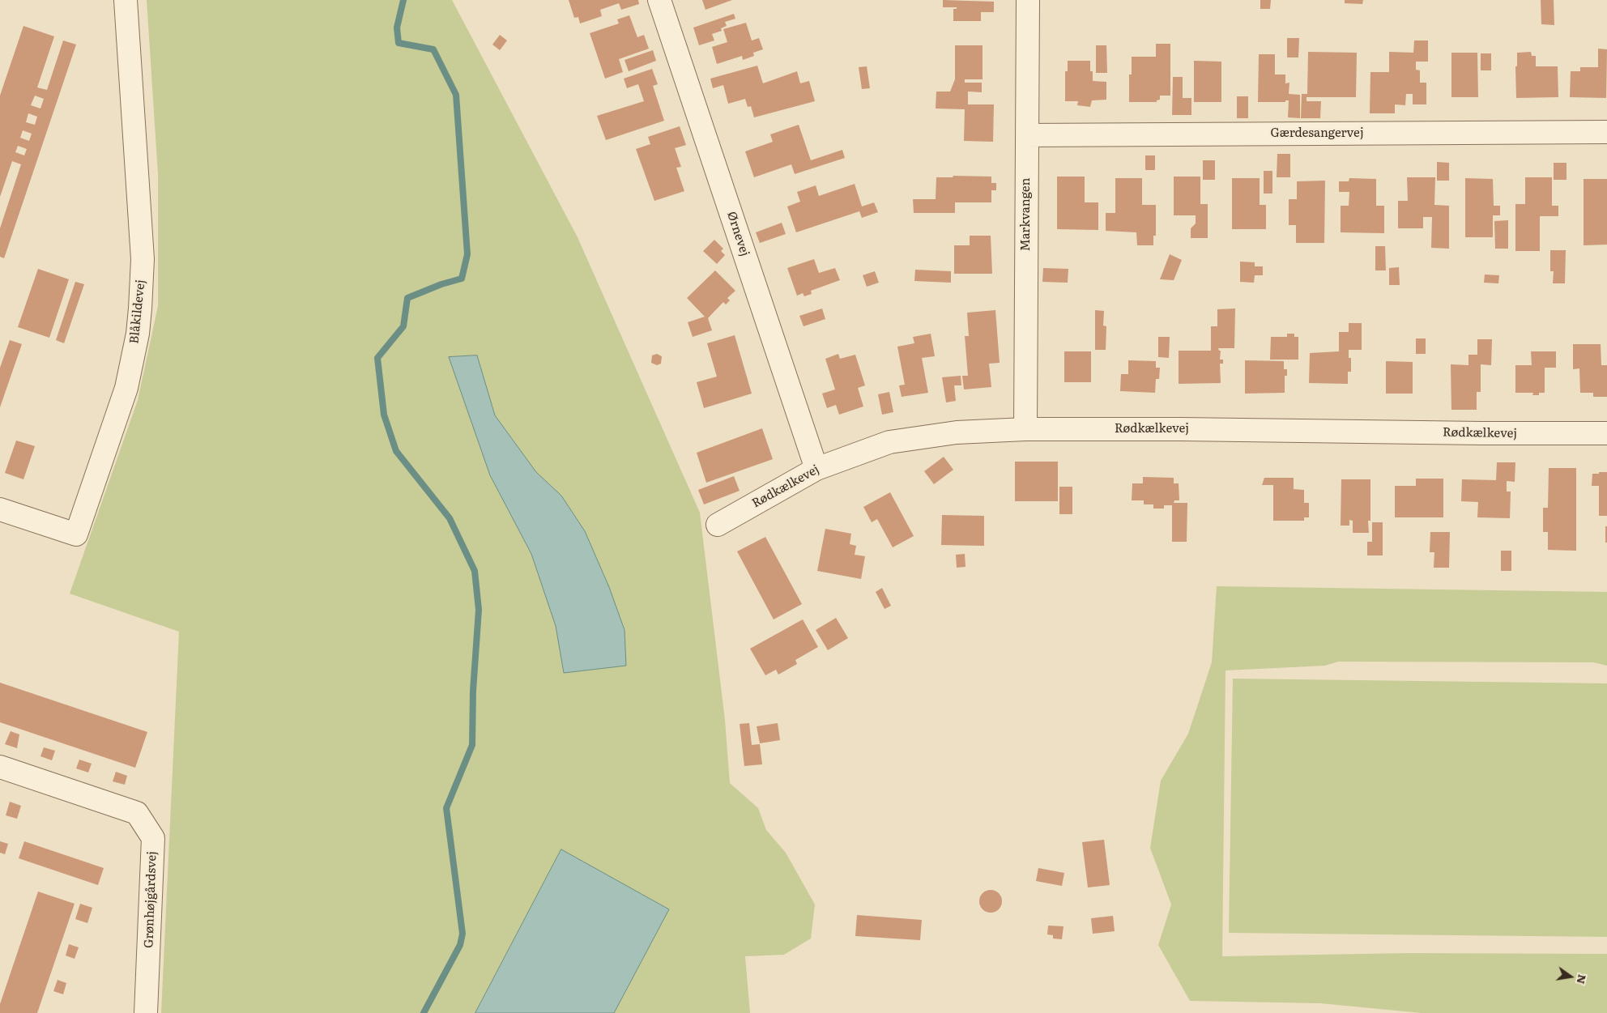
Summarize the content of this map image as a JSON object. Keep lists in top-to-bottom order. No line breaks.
{"streets":{"street":["Gærdesangervej","Markvangen","Ørnevej","Blåkildevej","Rødkælkevej","Grønhøjgårdsvej"]},"crossings":[["Gærdesangervej","Markvangen"],["Markvangen","Rødkælkevej"],["Ørnevej","Rødkælkevej"]],"north":"right"}
